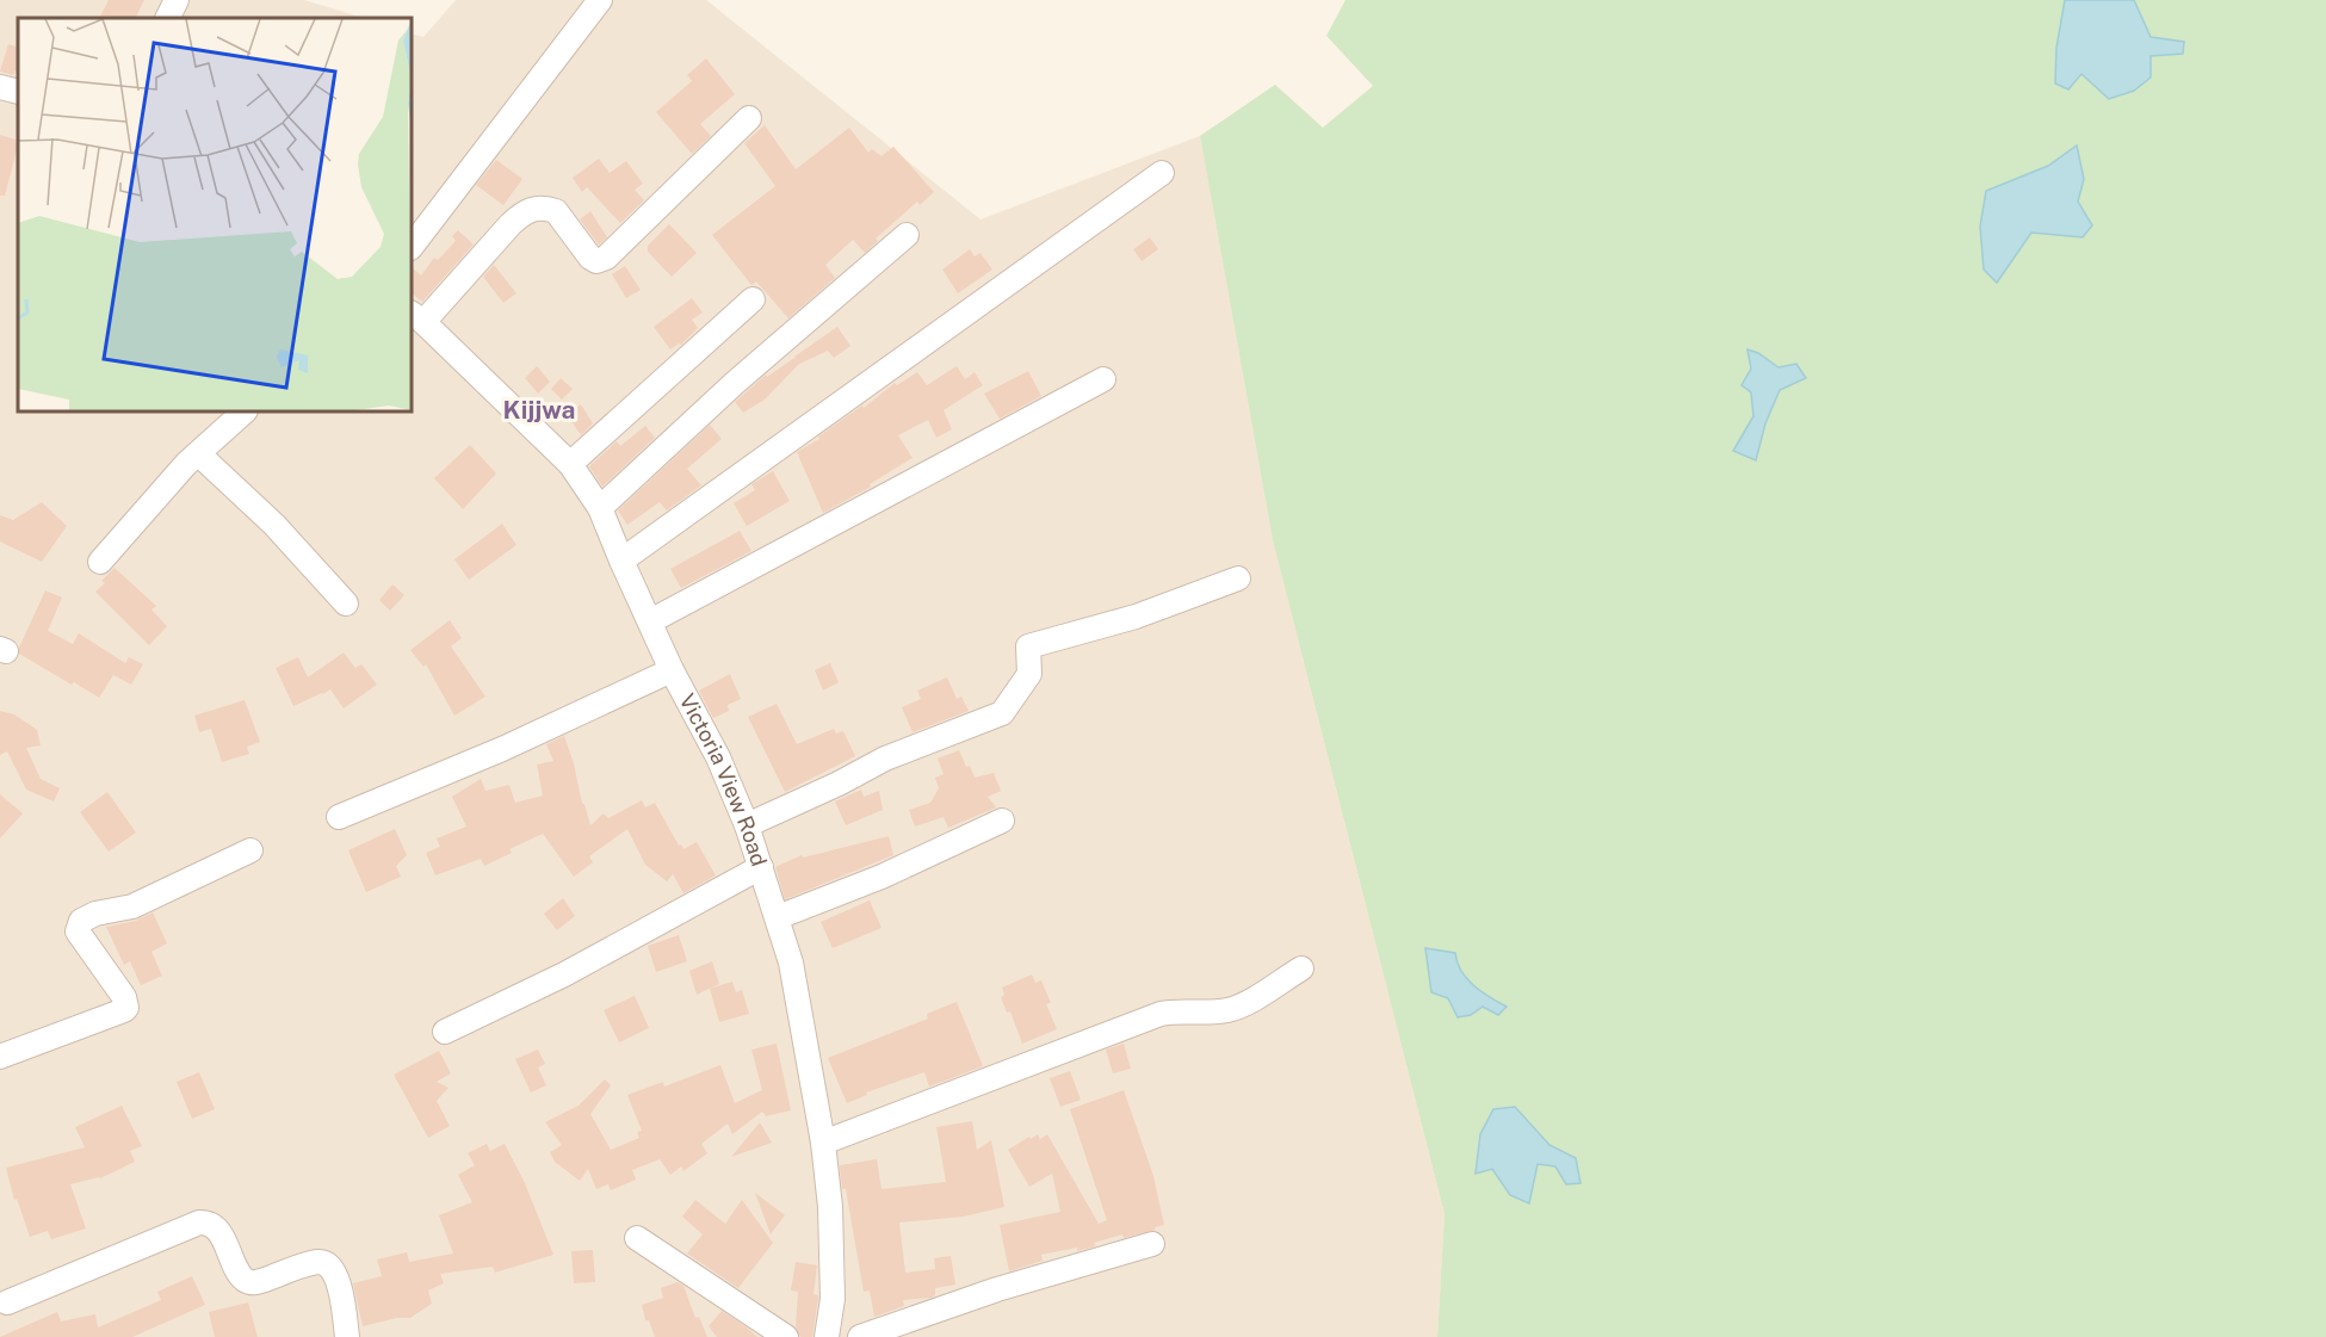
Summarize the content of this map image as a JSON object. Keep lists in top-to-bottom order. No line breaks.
{"streets":{"street":["Victoria View Road"]},"districts":["Kijjwa"]}
